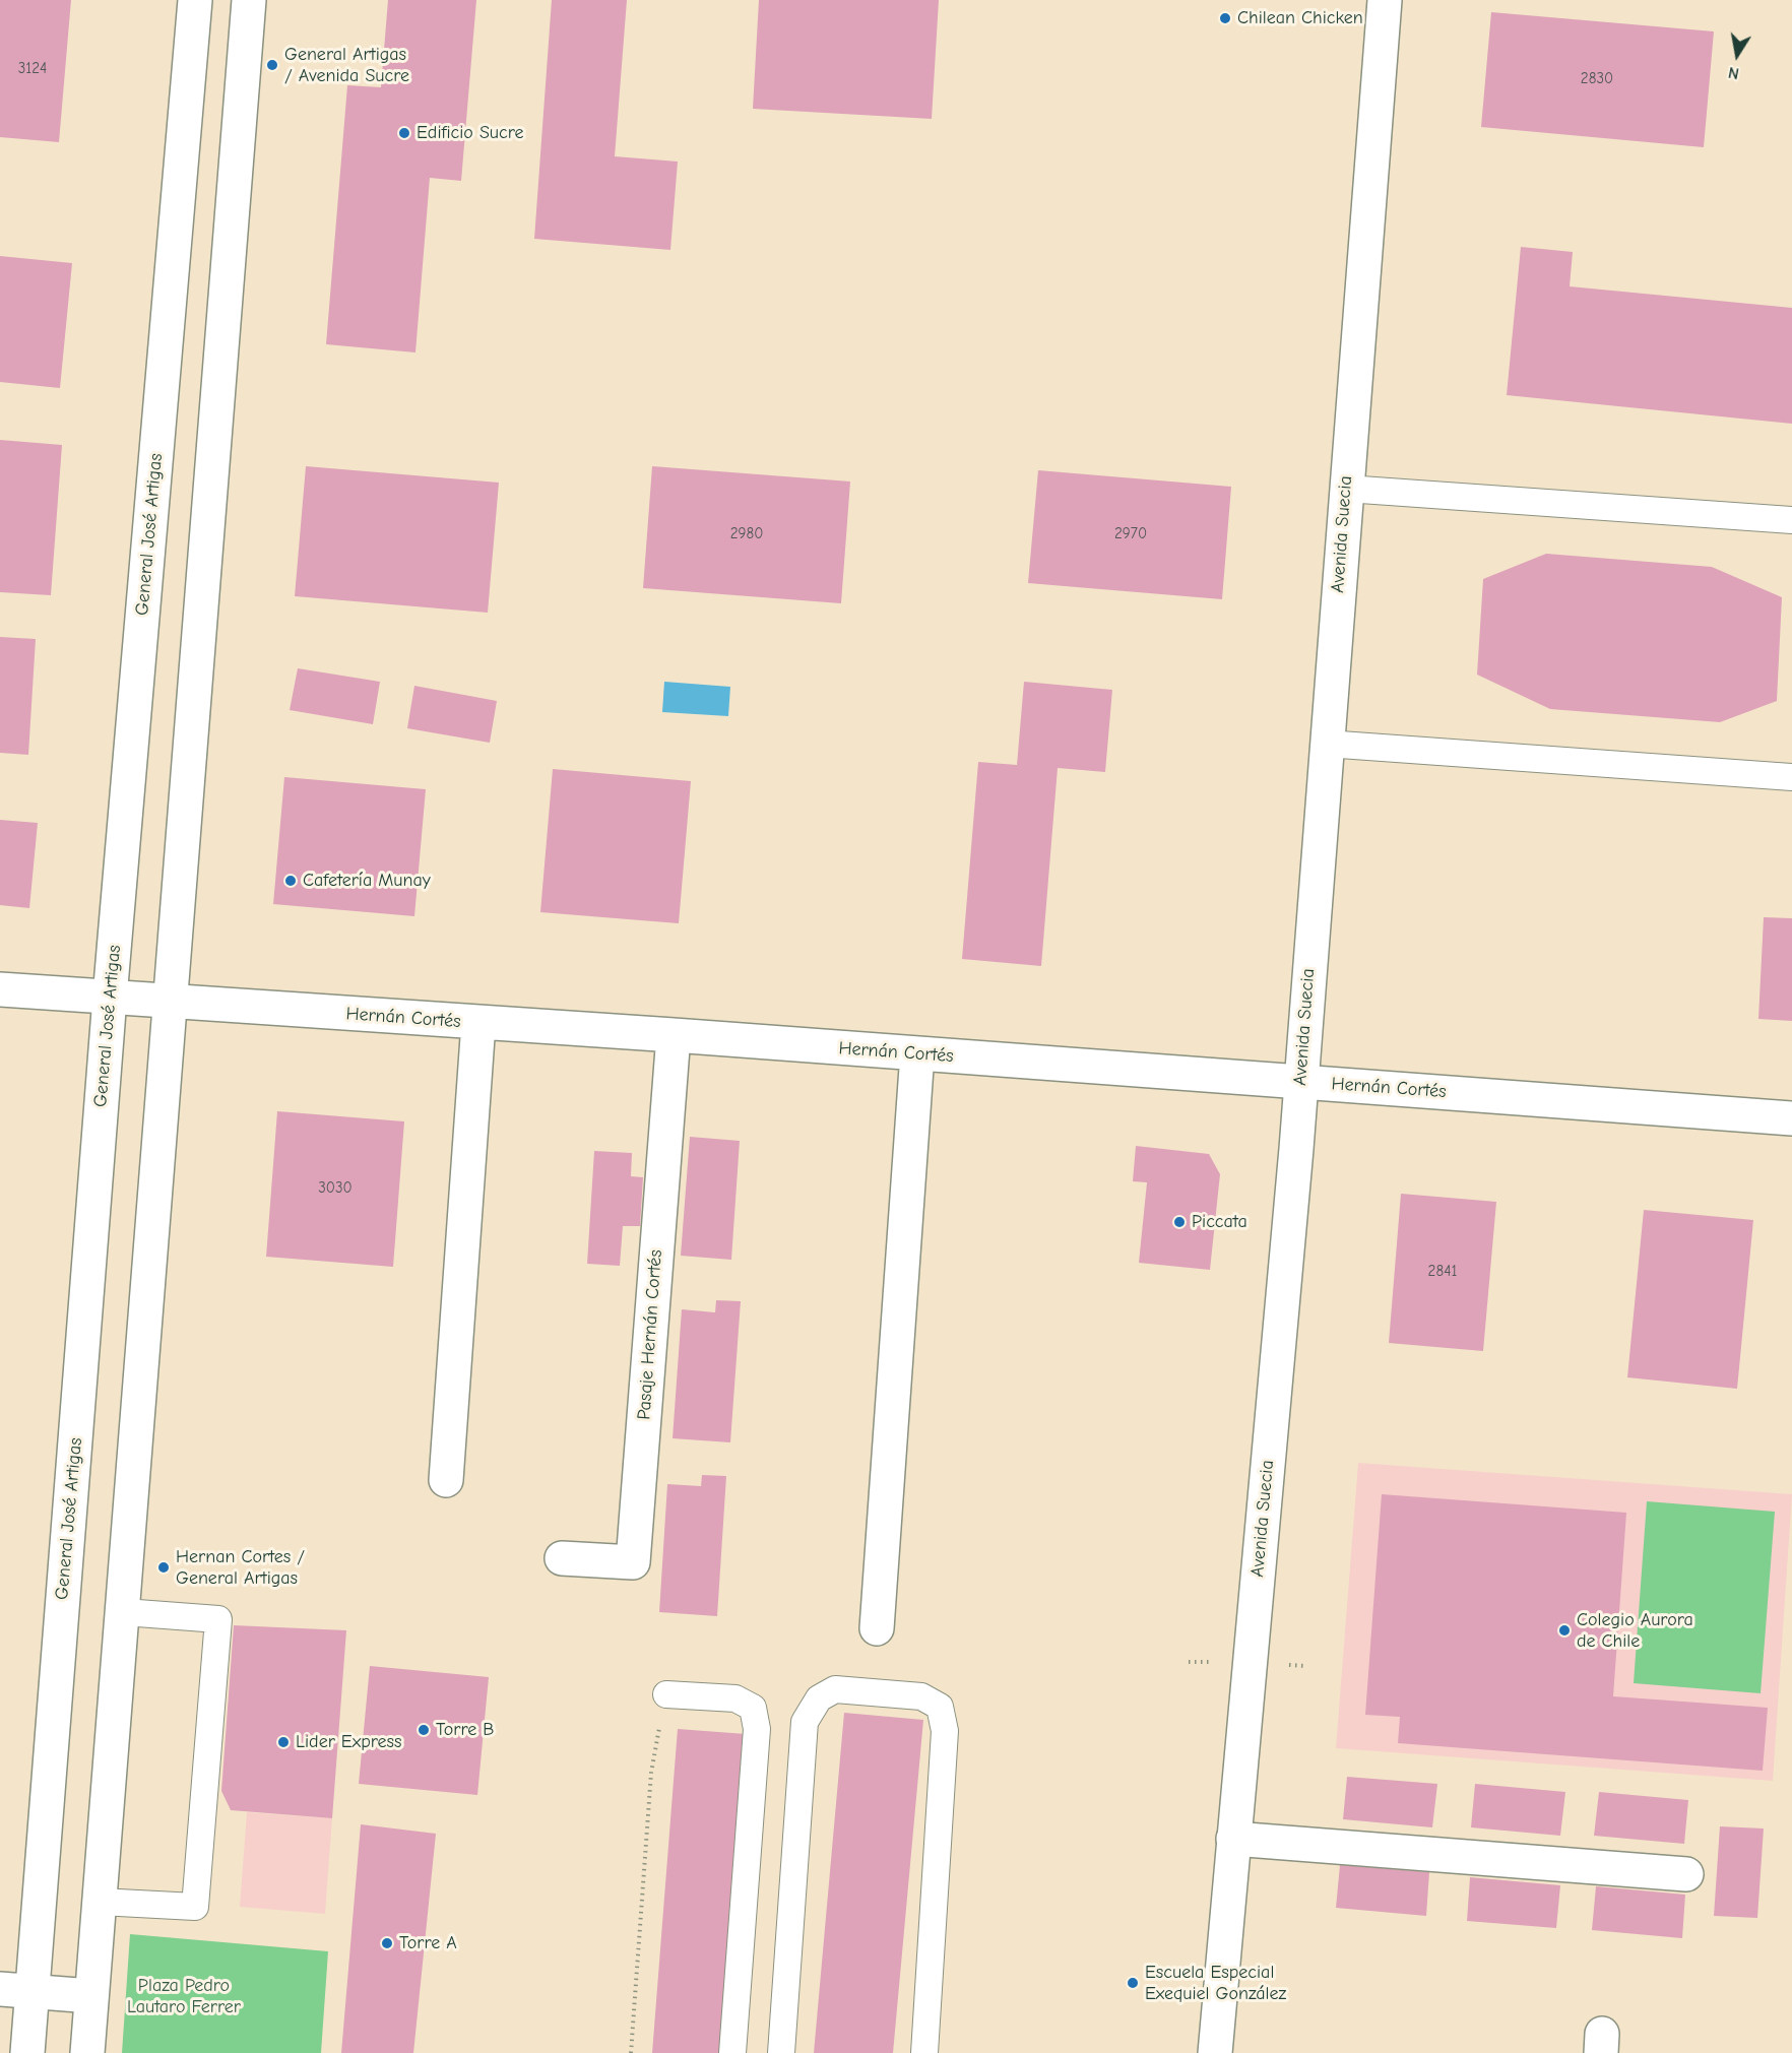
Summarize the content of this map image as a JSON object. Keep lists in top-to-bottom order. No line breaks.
{"streets":{"street":["General José Artigas","Avenida Suecia","Hernán Cortés","Pasaje Hernán Cortés"]},"crossings":[["General José Artigas","Hernán Cortés"],["Avenida Suecia","Hernán Cortés"],["Hernán Cortés","Pasaje Hernán Cortés"]],"parks":["Plaza Pedro Lautaro Ferrer"],"places":["Chilean Chicken","General Artigas / Avenida Sucre","Edificio Sucre","Cafetería Munay","Piccata","Hernan Cortes / General Artigas","Colegio Aurora de Chile","Torre B","Lider Express","Torre A","Escuela Especial Exequiel González"],"house_numbers":["3124","2830","2980","2970","3030","2841"],"north":"bottom"}
